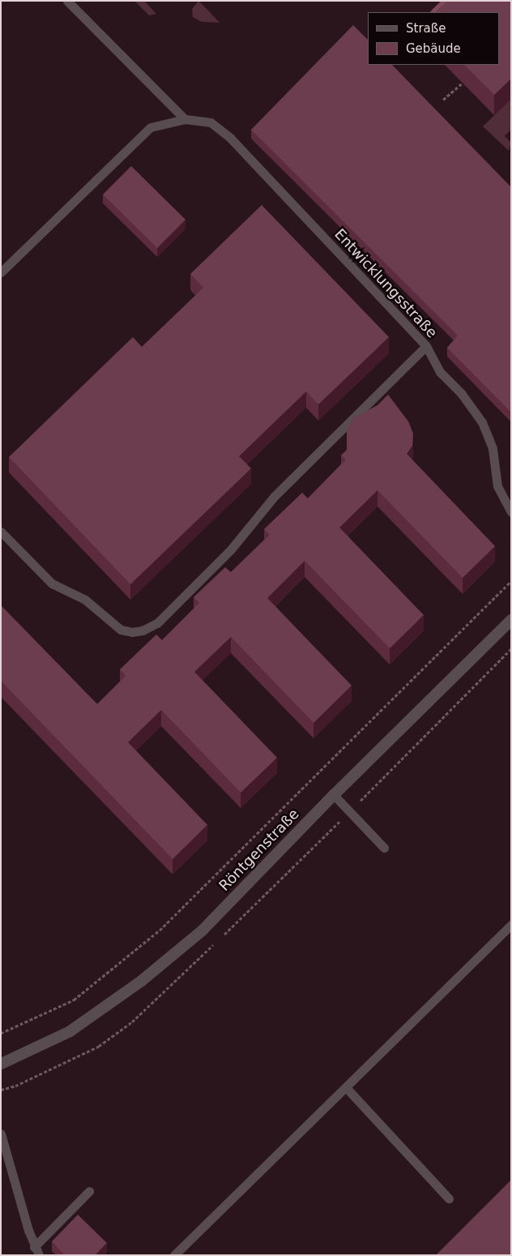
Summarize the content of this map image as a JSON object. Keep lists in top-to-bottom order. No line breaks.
{"streets":{"street":["Röntgenstraße"],"lane":["Entwicklungsstraße"]},"legend":["Straße","Gebäude"]}
